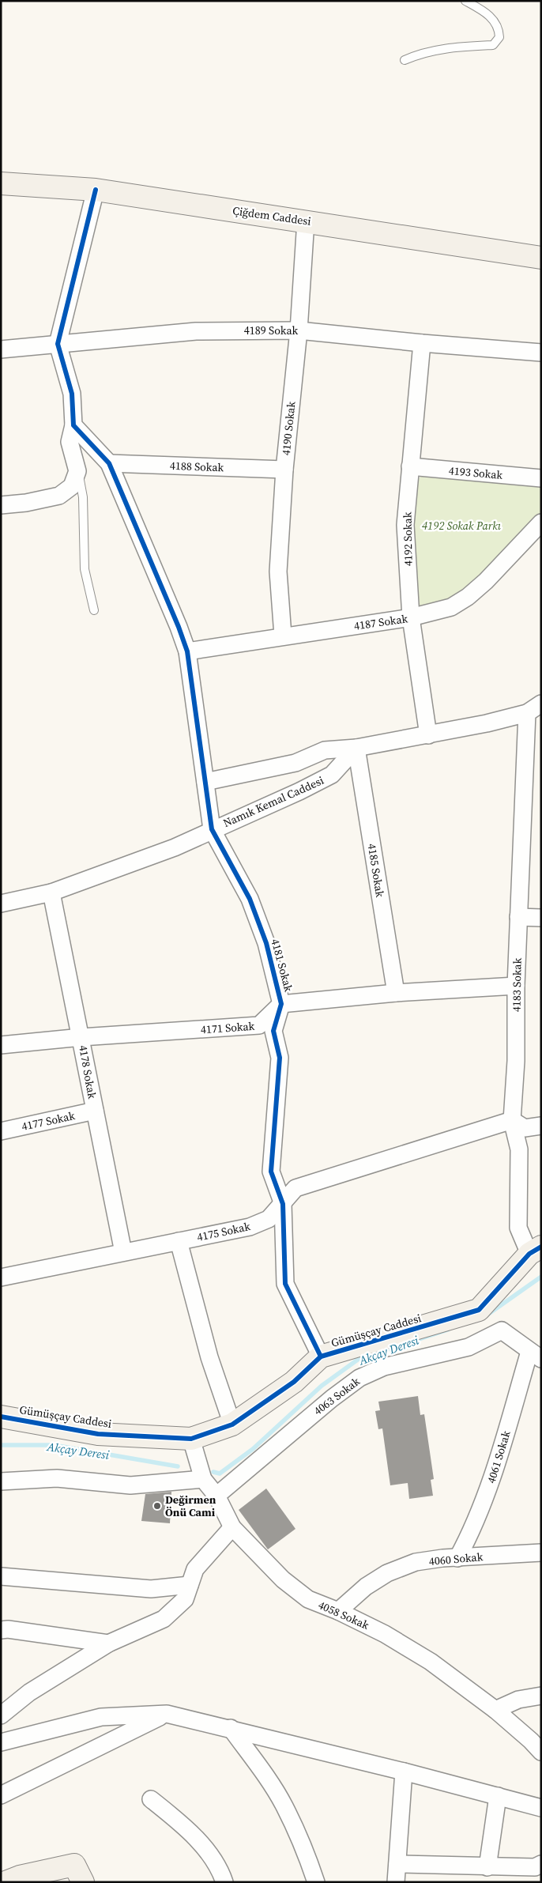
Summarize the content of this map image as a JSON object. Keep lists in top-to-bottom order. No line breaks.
{"streets":{"street":["Çiğdem Caddesi","4189 Sokak","4190 Sokak","4188 Sokak","4193 Sokak","4192 Sokak","4187 Sokak","Namık Kemal Caddesi","4185 Sokak","4181 Sokak","4183 Sokak","4171 Sokak","4178 Sokak","4177 Sokak","4175 Sokak","Gümüşçay Caddesi","4063 Sokak","4061 Sokak","4060 Sokak","4058 Sokak"]},"crossings":[["Çiğdem Caddesi","4190 Sokak"],["4189 Sokak","4190 Sokak"],["4189 Sokak","4192 Sokak"],["4190 Sokak","4188 Sokak"],["4190 Sokak","4187 Sokak"],["4188 Sokak","4181 Sokak"],["4193 Sokak","4192 Sokak"],["4192 Sokak","4187 Sokak"],["4187 Sokak","4181 Sokak"],["Namık Kemal Caddesi","4185 Sokak"],["Namık Kemal Caddesi","4181 Sokak"],["Namık Kemal Caddesi","4178 Sokak"],["4181 Sokak","4171 Sokak"],["4181 Sokak","4175 Sokak"],["4181 Sokak","Gümüşçay Caddesi"],["4183 Sokak","4175 Sokak"],["4183 Sokak","Gümüşçay Caddesi"],["4171 Sokak","4178 Sokak"],["4178 Sokak","4177 Sokak"],["4178 Sokak","4175 Sokak"],["Gümüşçay Caddesi","4058 Sokak"],["4063 Sokak","4061 Sokak"],["4063 Sokak","4058 Sokak"],["4061 Sokak","4060 Sokak"],["4060 Sokak","4058 Sokak"]],"water":["Akçay Deresi"],"parks":["4192 Sokak Parkı"],"places":["Değirmen Önü Cami"]}
